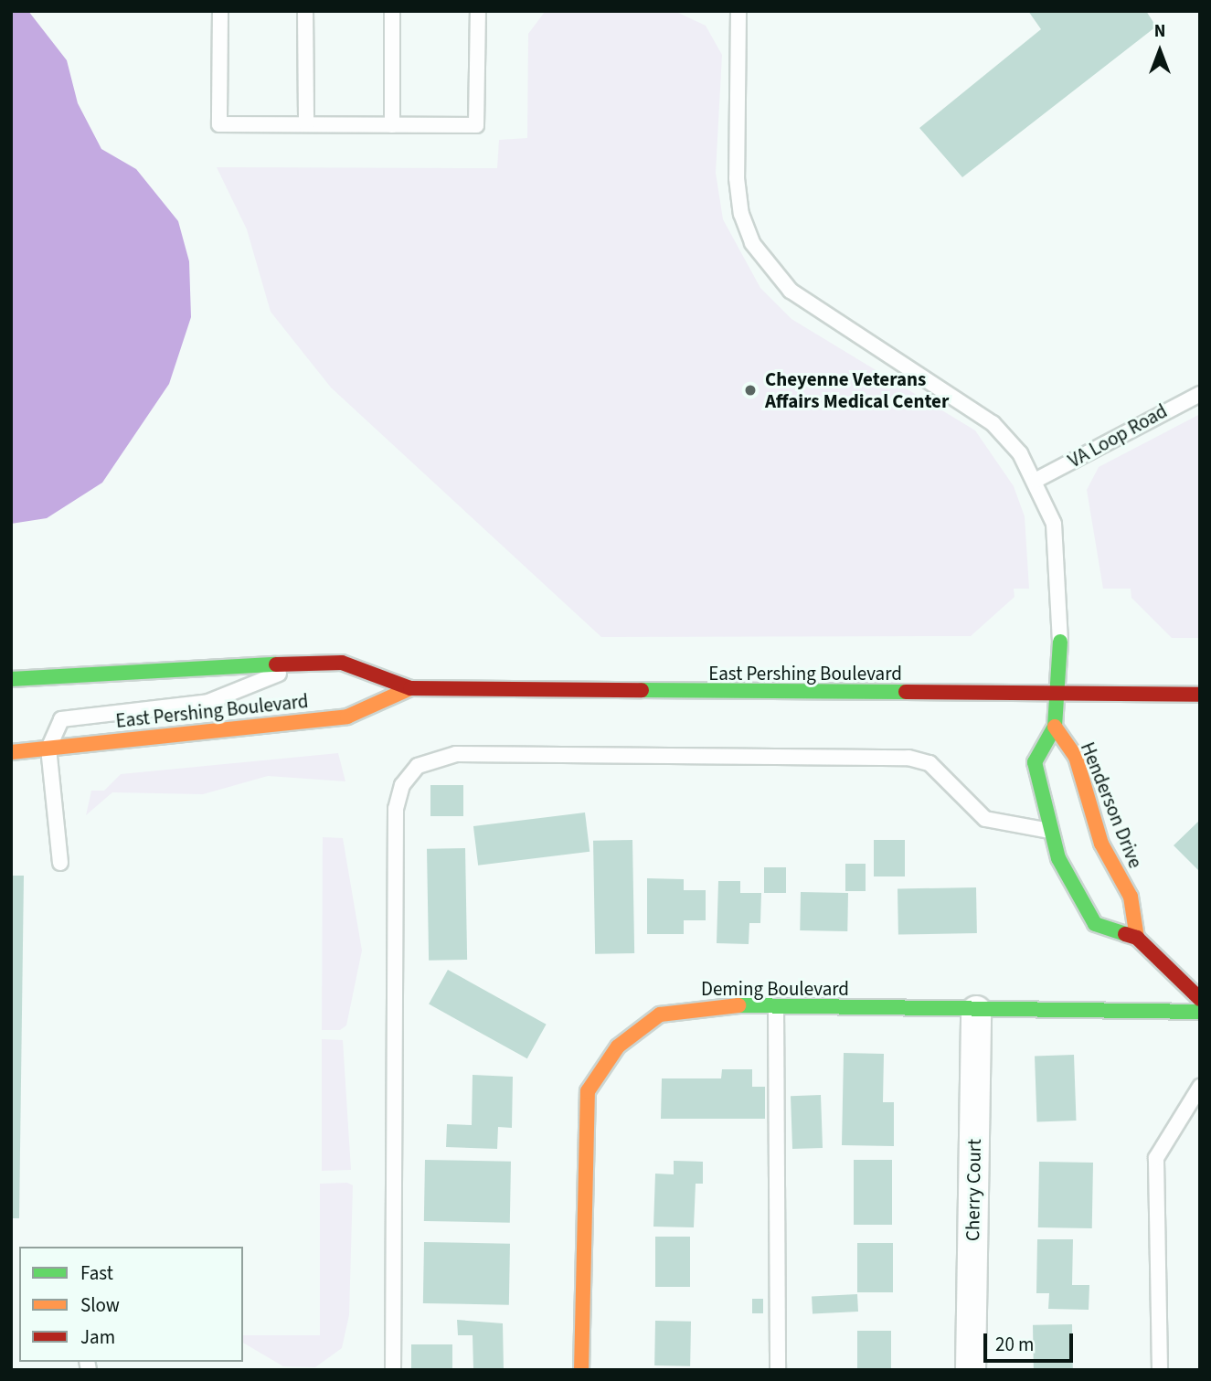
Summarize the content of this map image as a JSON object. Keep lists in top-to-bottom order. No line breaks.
{"streets":{"street":["East Pershing Boulevard","Henderson Drive","Deming Boulevard","Cherry Court"],"lane":["VA Loop Road"]},"crossings":[["East Pershing Boulevard","Henderson Drive"],["Deming Boulevard","Cherry Court"]],"places":["Cheyenne Veterans Affairs Medical Center"],"legend":["Fast","Slow","Jam"],"scale_bar":"20 m","north":"top"}
